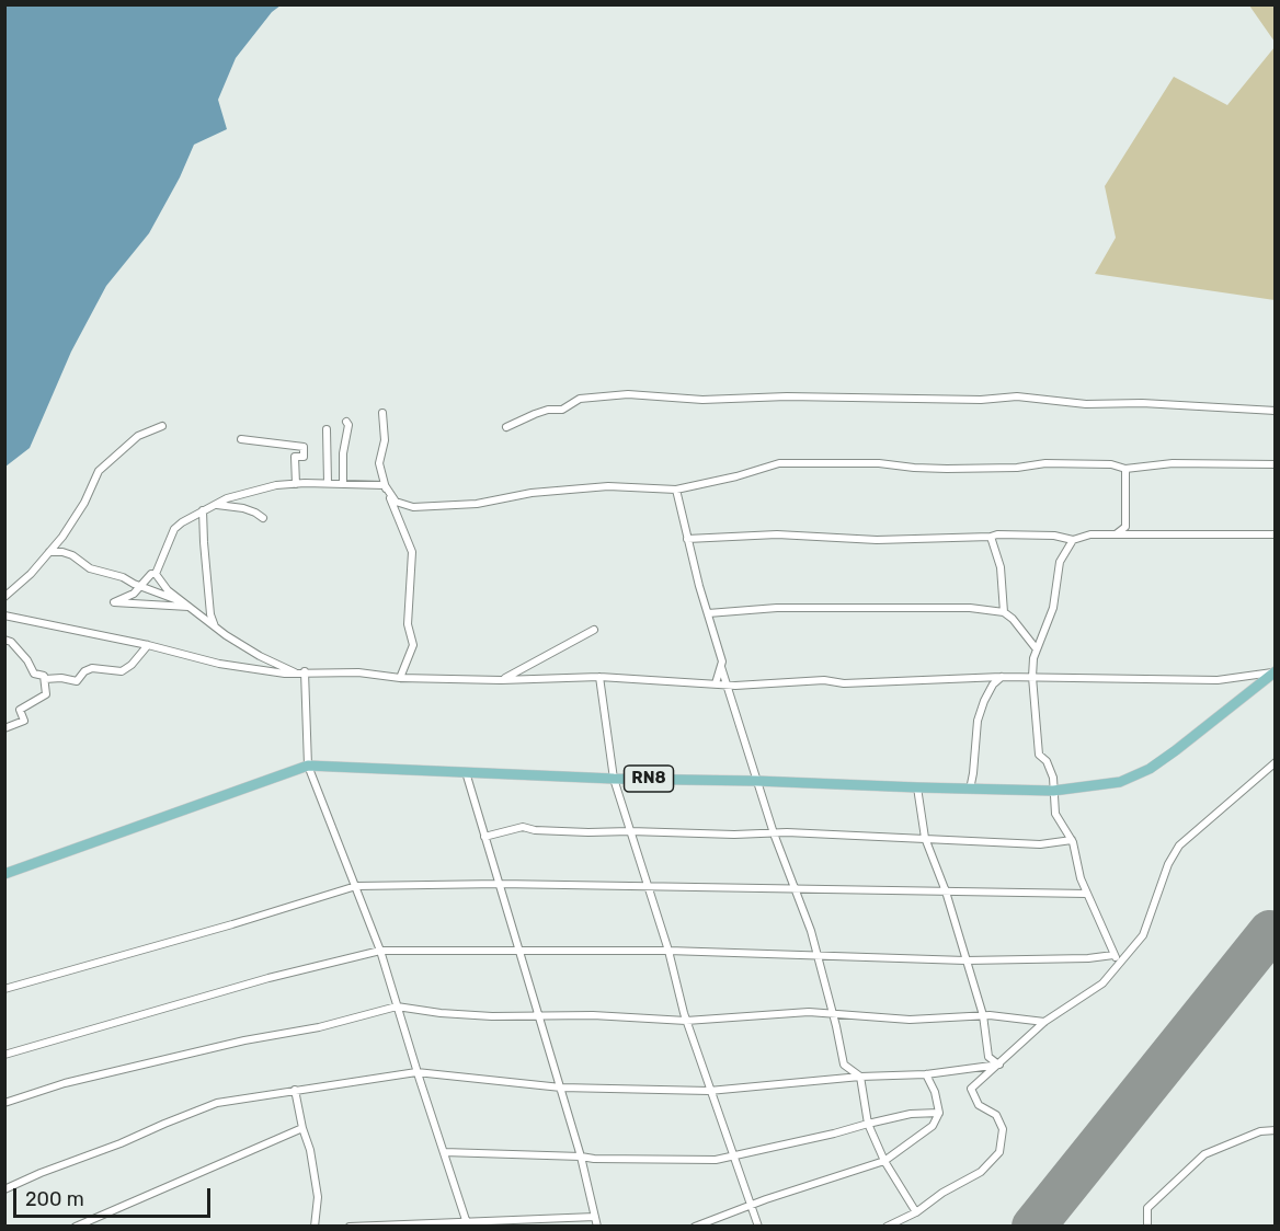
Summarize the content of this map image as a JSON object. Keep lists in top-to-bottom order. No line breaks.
{"streets":{"main road":["RN8"]},"scale_bar":"200 m"}
